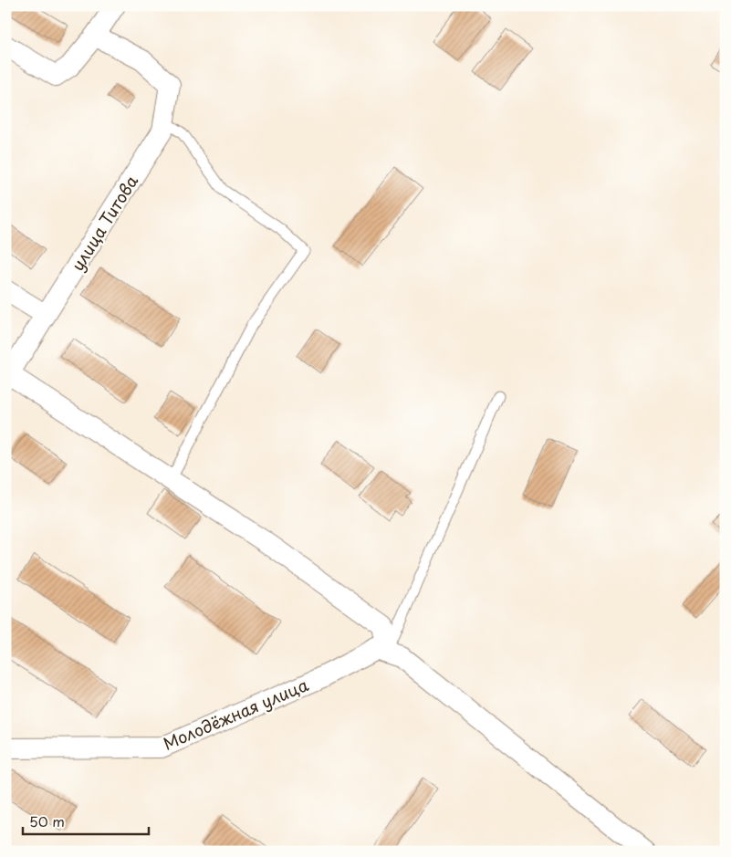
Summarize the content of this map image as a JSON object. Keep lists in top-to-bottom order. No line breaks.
{"streets":{"street":["улица Титова","Молодёжная улица"]},"scale_bar":"50 m"}
